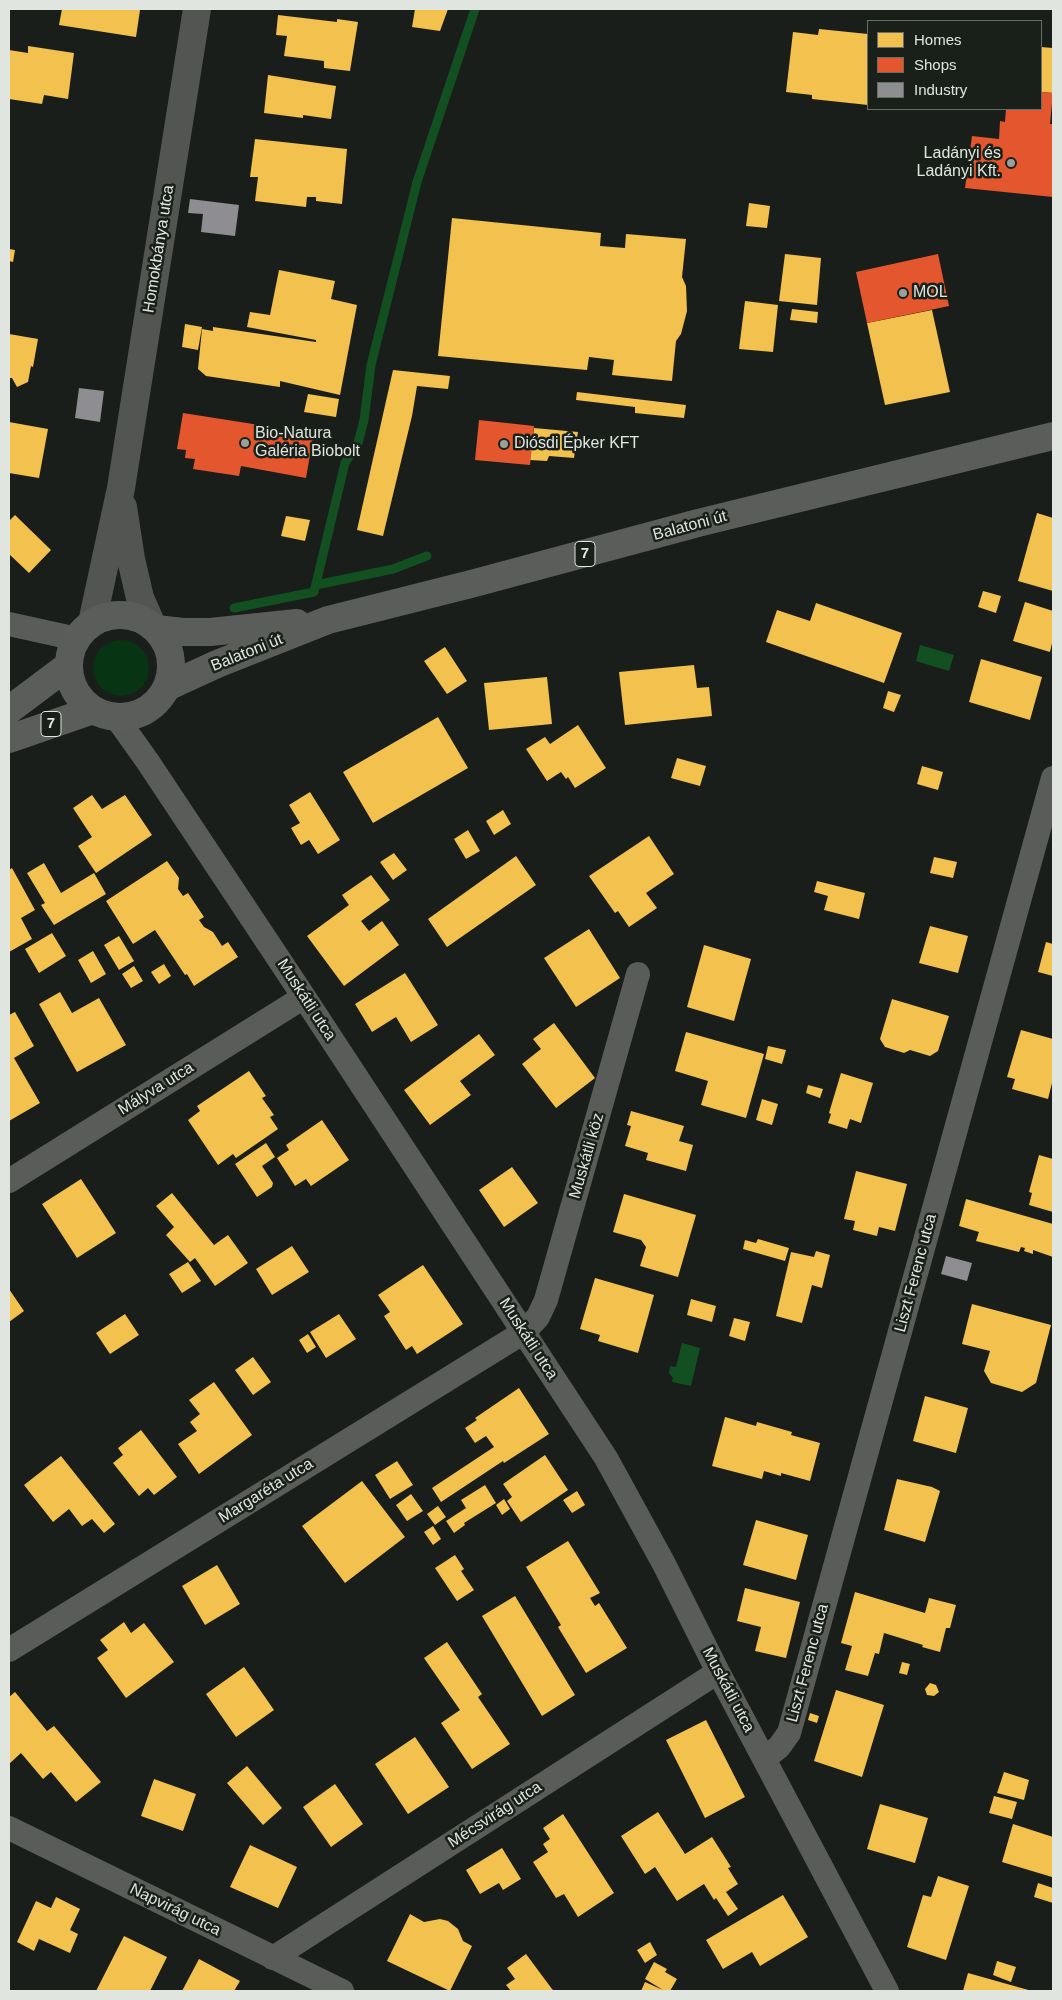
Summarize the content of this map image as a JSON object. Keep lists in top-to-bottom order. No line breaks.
{"streets":{"main road":["Balatoni út","7"],"street":["Homokbánya utca","Muskátli utca","Mályva utca","Muskátli köz","Liszt Ferenc utca","Margaréta utca","Mécsvirág utca","Napvirág utca"]},"crossings":[["Homokbánya utca","Balatoni út"],["Homokbánya utca","7"],["Homokbánya utca","Muskátli utca"],["Balatoni út","7"],["Balatoni út","Muskátli utca"],["7","Muskátli utca"],["Muskátli utca","Mályva utca"],["Muskátli utca","Muskátli köz"],["Muskátli utca","Liszt Ferenc utca"],["Muskátli utca","Margaréta utca"],["Muskátli utca","Mécsvirág utca"],["Muskátli köz","Margaréta utca"],["Mécsvirág utca","Napvirág utca"]],"places":["Ladányi és Ladányi Kft.","MOL","Bio-Natura Galéria Biobolt","Diósdi Épker KFT"],"legend":["Homes","Shops","Industry"]}
